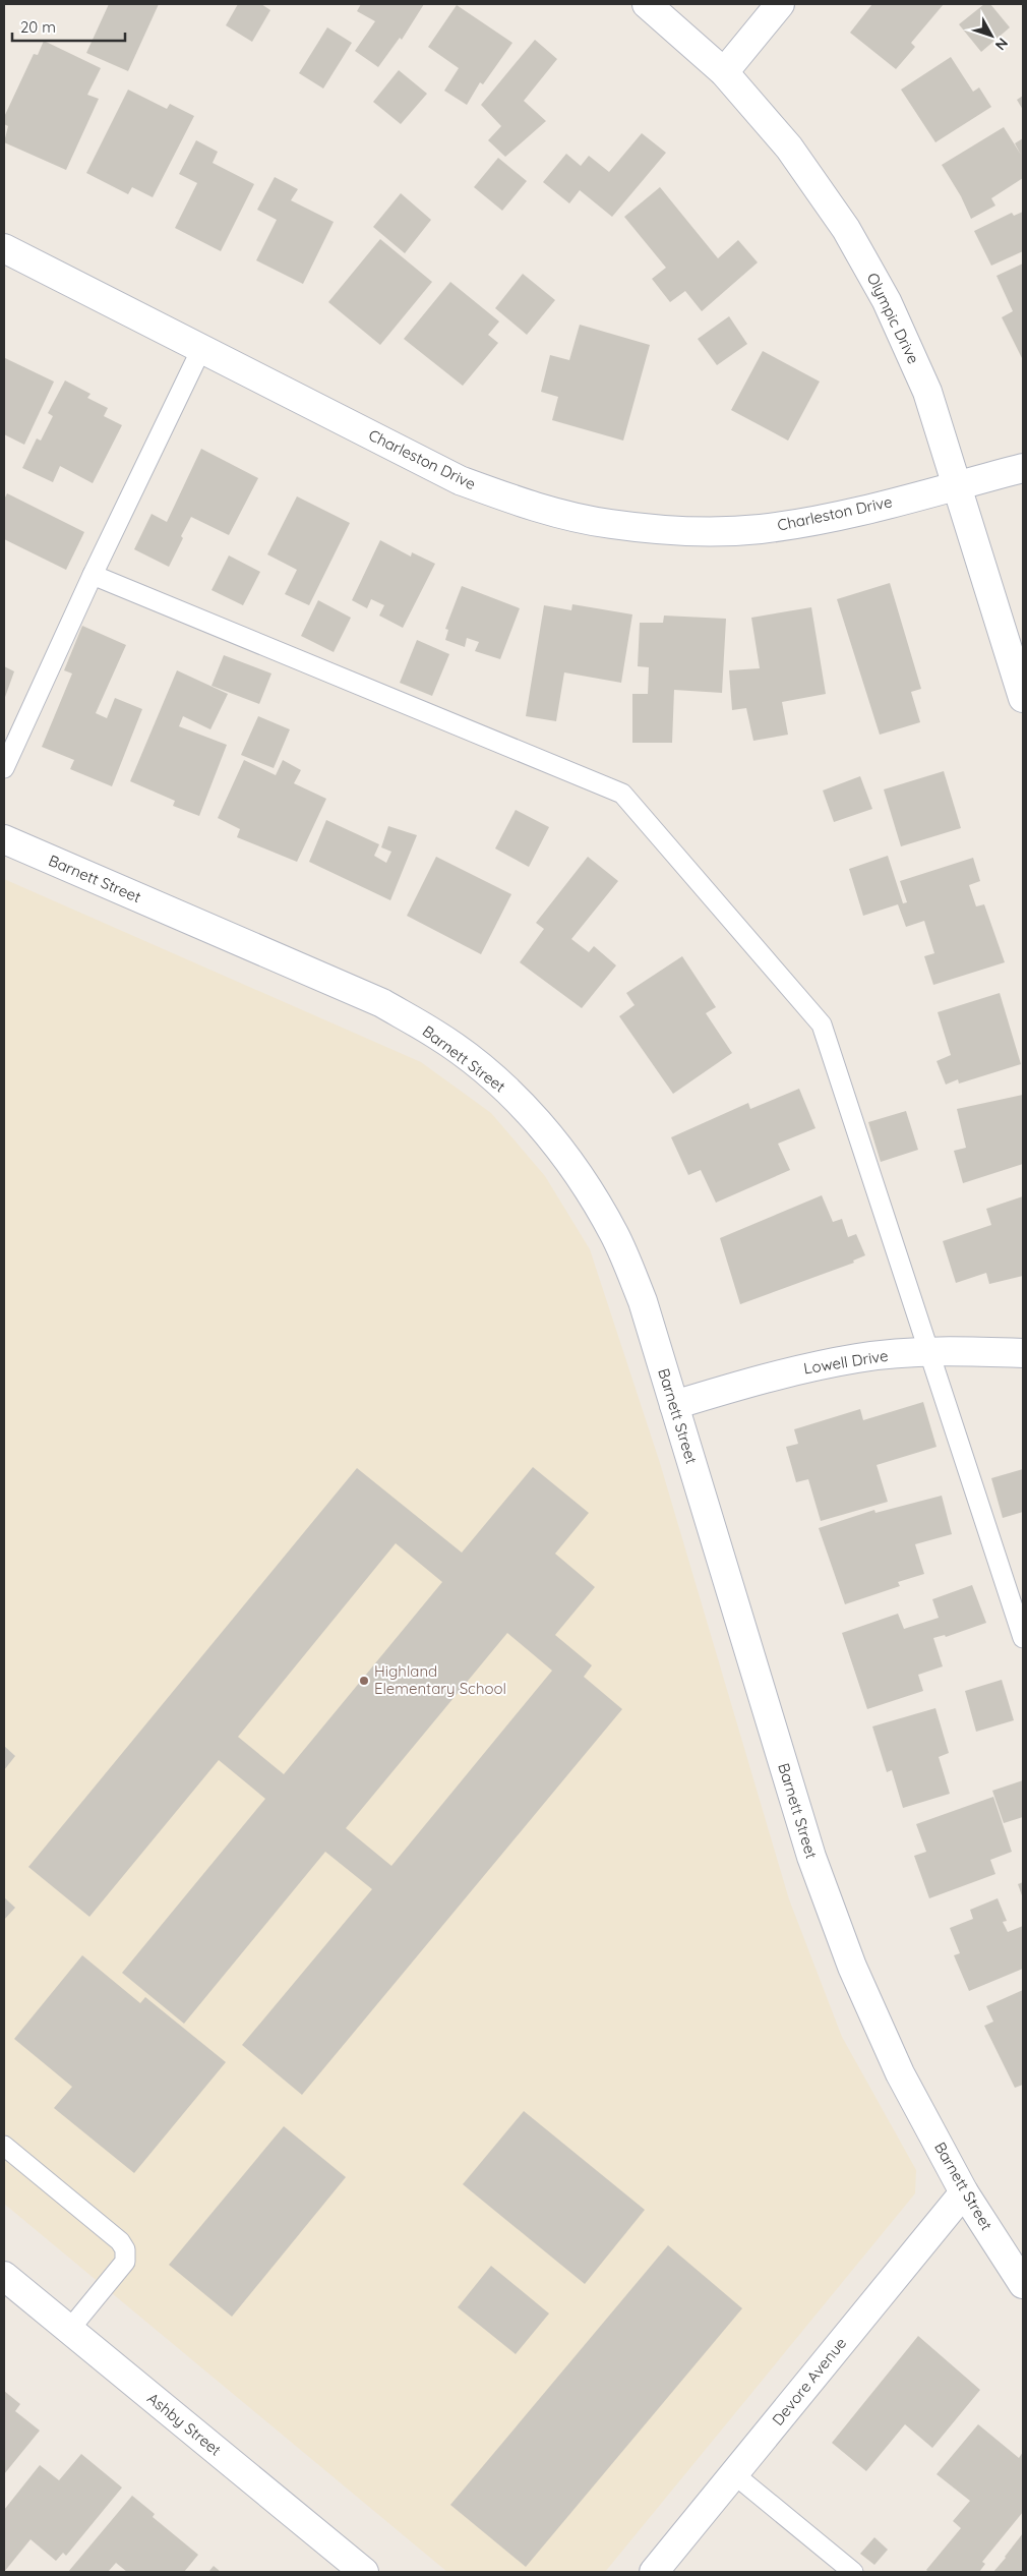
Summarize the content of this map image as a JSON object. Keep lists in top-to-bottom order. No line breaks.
{"streets":{"street":["Olympic Drive","Charleston Drive","Barnett Street","Lowell Drive","Devore Avenue","Ashby Street"]},"crossings":[["Olympic Drive","Charleston Drive"],["Barnett Street","Lowell Drive"],["Barnett Street","Devore Avenue"]],"places":["Highland Elementary School"],"scale_bar":"20 m","north":"bottom right"}
